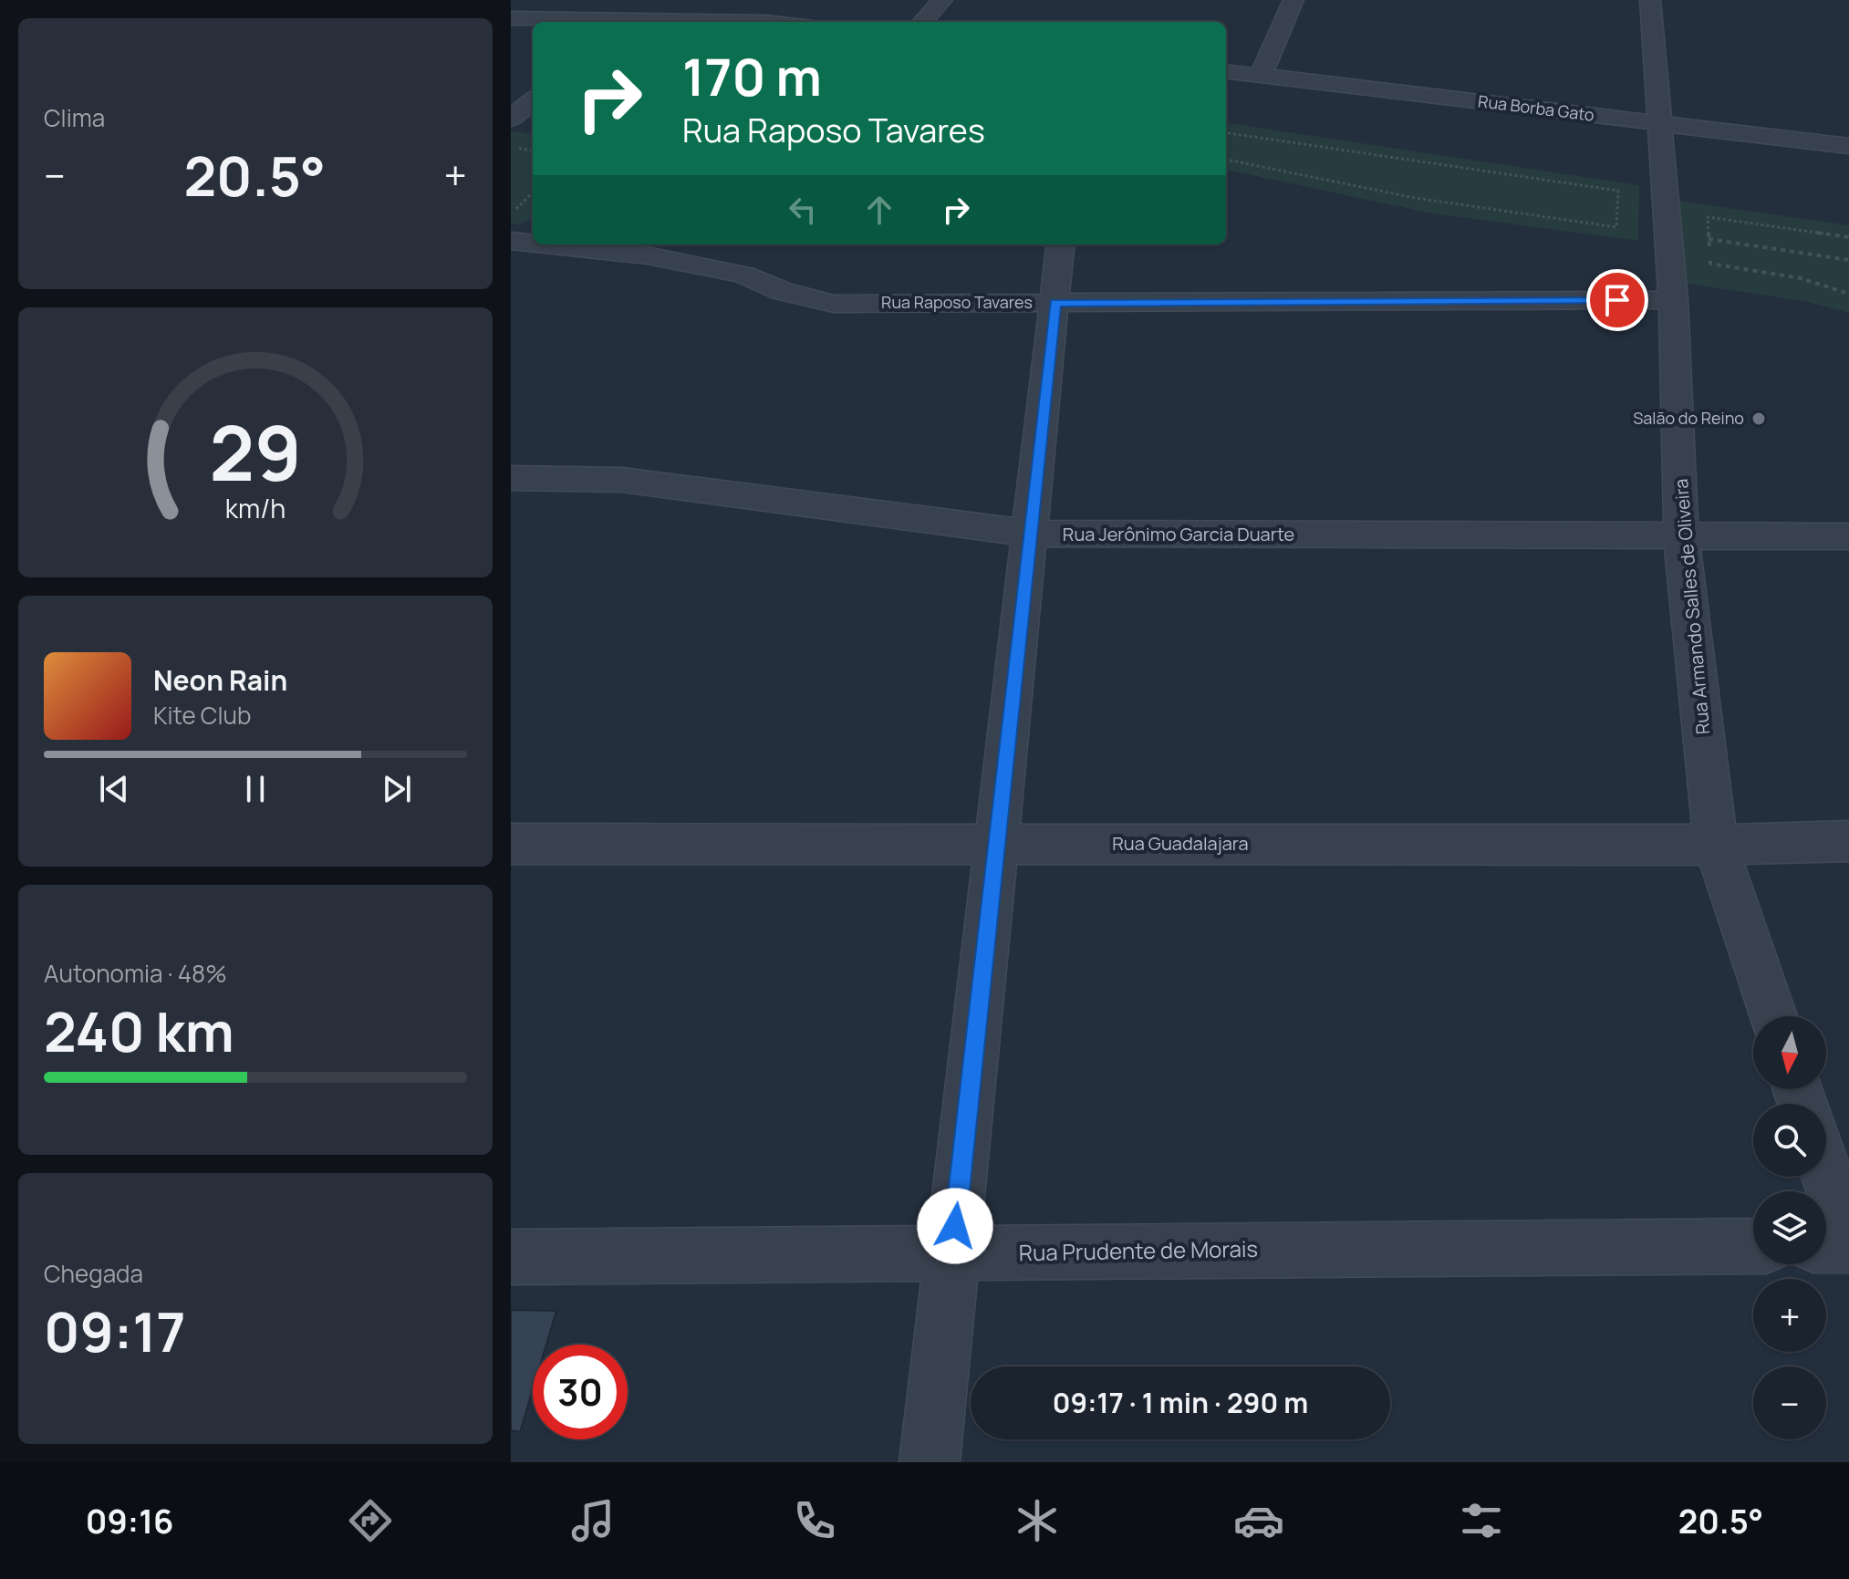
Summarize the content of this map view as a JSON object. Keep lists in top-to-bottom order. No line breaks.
{"streets":{"street":["Rua Borba Gato","Rua Raposo Tavares","Rua Jerônimo Garcia Duarte","Rua Armando Salles de Oliveira","Rua Guadalajara","Rua Prudente de Morais"]},"crossings":[["Rua Borba Gato","Rua Armando Salles de Oliveira"],["Rua Raposo Tavares","Rua Armando Salles de Oliveira"],["Rua Jerônimo Garcia Duarte","Rua Armando Salles de Oliveira"],["Rua Armando Salles de Oliveira","Rua Guadalajara"]],"places":["Salão do Reino"],"north":"bottom","page":{"tile":["Clima",["Autonomia · 48%","240 km"],["Chegada","09:17"]],"turn":["170 m","Rua Raposo Tavares"],"heat":["−","20.5°","+"],"song":["Neon Rain","Kite Club"],"map_buttons":["+","−"],"limit":"30","trip":"09:17 · 1 min · 290 m","tabs":["09:16","20.5°"],"gauge":["29","km/h"]}}
